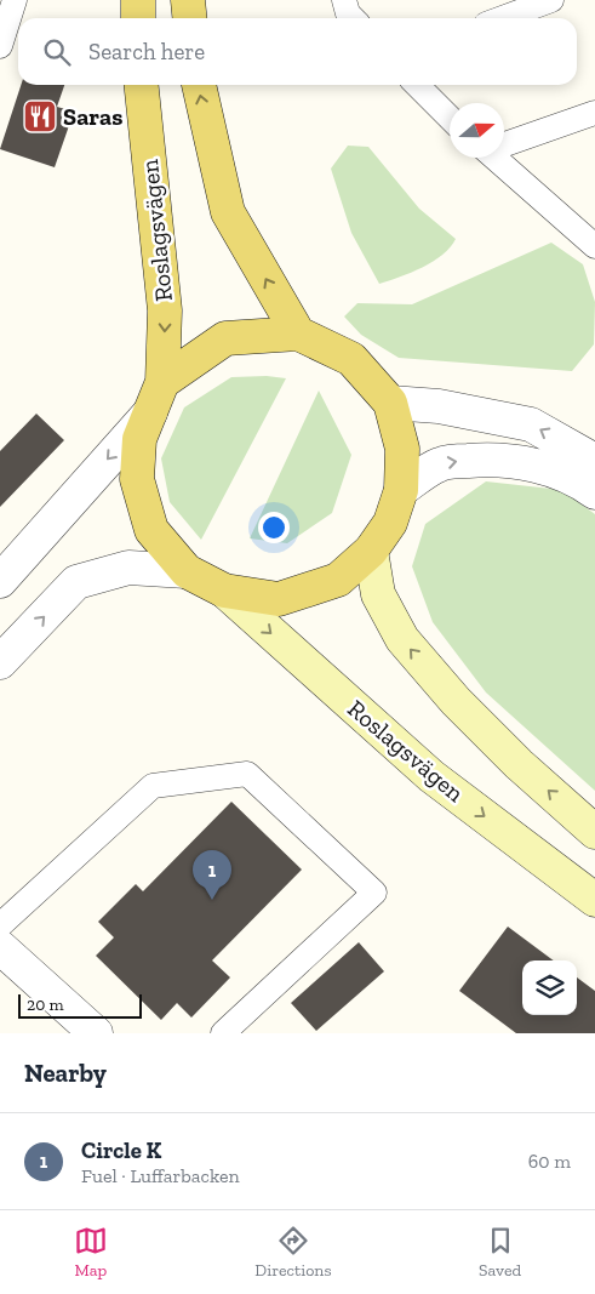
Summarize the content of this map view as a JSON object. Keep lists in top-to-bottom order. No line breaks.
{"streets":{"main road":["Roslagsvägen"]},"places":{"restaurant":["Saras"]},"scale_bar":"20 m","north":"right","page":{"search":"Search here","pins":"1","scale":"20 m","heading":"Nearby","list":[{"mark":"1","name":"Circle K","note":"Fuel · Luffarbacken","value":"60 m"}],"nav":["Map","Directions","Saved"]}}
